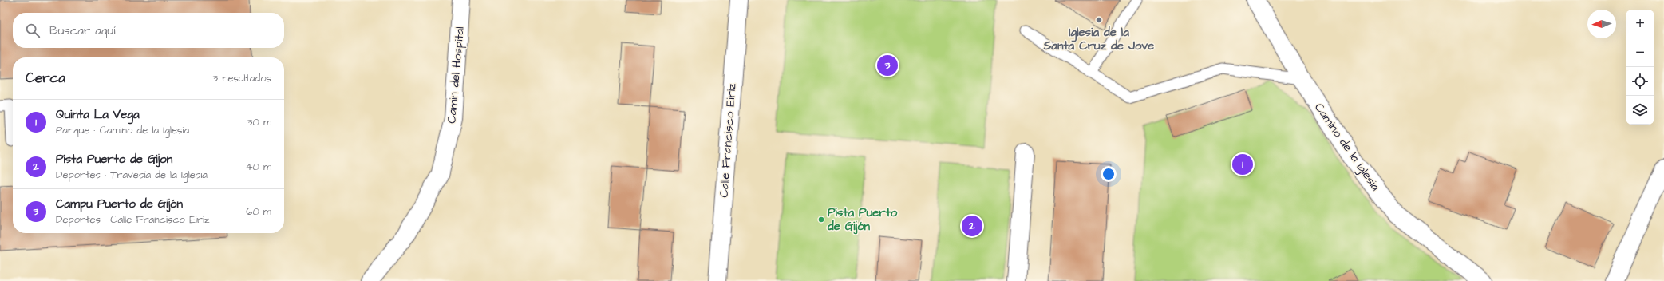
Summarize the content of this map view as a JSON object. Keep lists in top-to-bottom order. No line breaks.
{"streets":{"street":["Camin del Hospital","Calle Francisco Eiriz","Camino de la Iglesia"]},"places":["Iglesia de la Santa Cruz de Jove","Pista Puerto de Gijón"],"north":"left","page":{"map_buttons":["+","−"],"search":"Buscar aquí","pins":["3","1","2"],"heading":["Cerca","3 resultados"],"list":[{"mark":"1","name":"Quinta La Vega","note":"Parque · Camino de la Iglesia","value":"30 m"},{"mark":"2","name":"Pista Puerto de Gijon","note":"Deportes · Travesía de la Iglesia","value":"40 m"},{"mark":"3","name":"Campu Puerto de Gijón","note":"Deportes · Calle Francisco Eiriz","value":"60 m"}]}}
